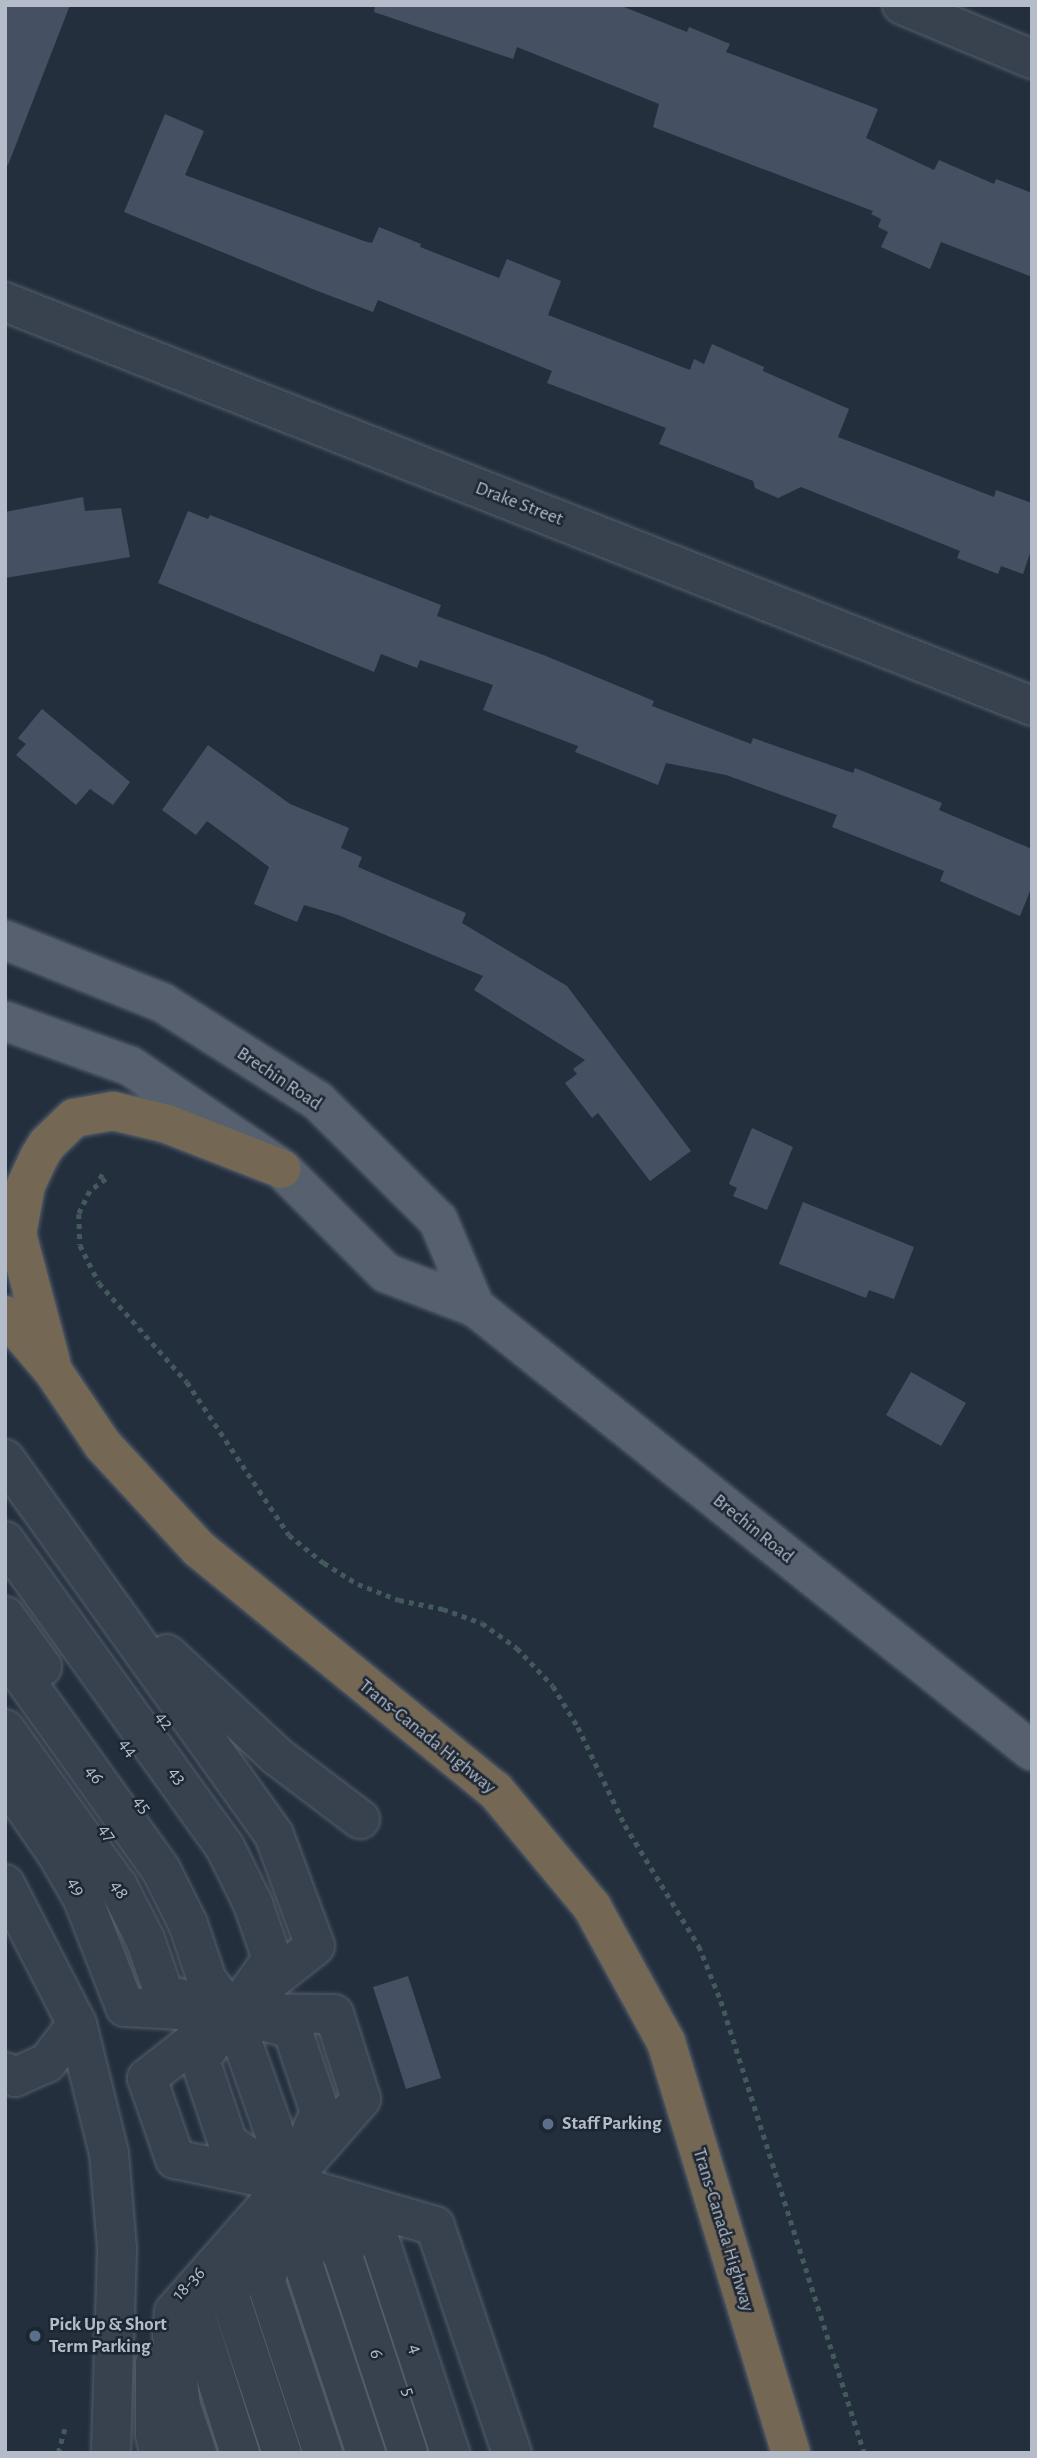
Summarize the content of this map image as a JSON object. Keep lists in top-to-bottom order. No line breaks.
{"streets":{"highway":["Trans-Canada Highway"],"main road":["Brechin Road"],"street":["Drake Street","42","44","46","43","45","47","49","48","18-36","4","6","5"]},"crossings":[["42","44"],["42","46"],["42","43"],["42","45"],["42","47"],["42","48"],["44","46"],["44","43"],["44","45"],["44","47"],["44","48"],["46","43"],["46","45"],["46","47"],["46","48"],["43","45"],["43","47"],["43","48"],["45","47"],["45","48"],["47","48"],["4","6"],["4","5"],["6","5"]],"places":["Staff Parking","Pick Up & Short Term Parking"]}
